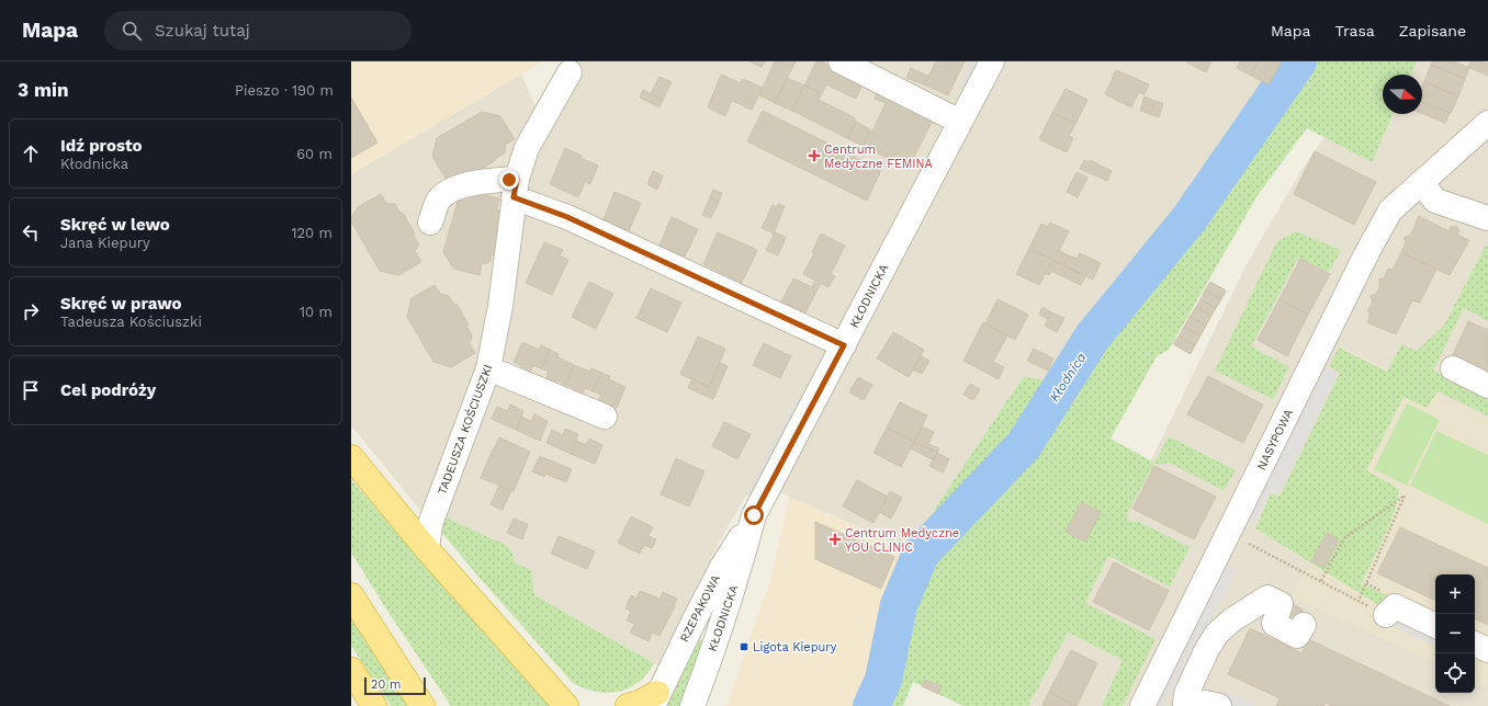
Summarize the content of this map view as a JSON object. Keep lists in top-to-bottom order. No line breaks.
{"streets":{"street":["KŁODNICKA","TADEUSZA KOŚCIUSZKI","NASYPOWA","RZEPAKOWA"]},"crossings":[["KŁODNICKA","RZEPAKOWA"]],"water":["Kłodnica"],"places":{"health":["Centrum Medyczne FEMINA","Centrum Medyczne YOU CLINIC"],"transit":["Ligota Kiepury"]},"scale_bar":"20 m","north":"right","page":{"header":"Mapa","search":"Szukaj tutaj","nav":["Mapa","Trasa","Zapisane"],"heading":["3 min","Pieszo · 190 m"],"list":[["Idź prosto","Kłodnicka","60 m"],["Skręć w lewo","Jana Kiepury","120 m"],["Skręć w prawo","Tadeusza Kościuszki","10 m"],"Cel podróży"],"map_buttons":["+","−"],"scale":"20 m"}}
